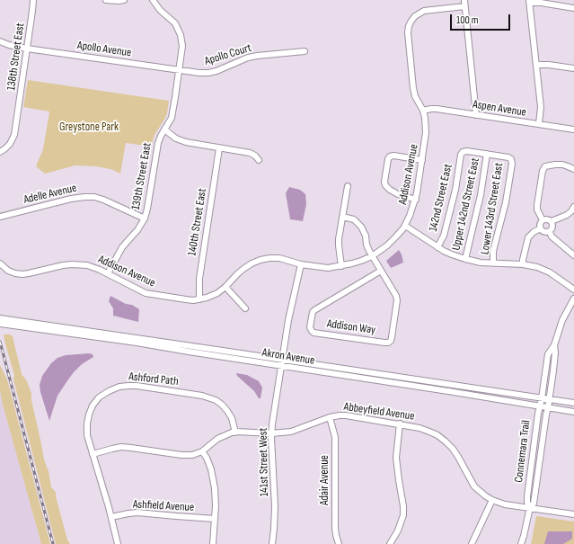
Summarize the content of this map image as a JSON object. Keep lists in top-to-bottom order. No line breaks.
{"streets":{"street":["Apollo Avenue","Apollo Court","138th Street East","Aspen Avenue","Addison Avenue","139th Street East","Adelle Avenue","142nd Street East","Upper 142nd Street East","Lower 143rd Street East","140th Street East","Addison Way","Akron Avenue","Ashford Path","Abbeyfield Avenue","Connemara Trail","141st Street West","Adair Avenue","Ashfield Avenue"]},"crossings":[["Apollo Avenue","Apollo Court"],["Apollo Avenue","138th Street East"],["Apollo Avenue","139th Street East"],["Apollo Court","139th Street East"],["Aspen Avenue","Addison Avenue"],["Addison Avenue","139th Street East"],["Addison Avenue","140th Street East"],["Addison Avenue","Addison Way"],["Addison Avenue","141st Street West"],["139th Street East","Adelle Avenue"],["142nd Street East","Upper 142nd Street East"],["142nd Street East","Lower 143rd Street East"],["Upper 142nd Street East","Lower 143rd Street East"],["Akron Avenue","Connemara Trail"],["Akron Avenue","141st Street West"],["Ashford Path","Abbeyfield Avenue"],["Ashford Path","Ashfield Avenue"],["Abbeyfield Avenue","Connemara Trail"],["Abbeyfield Avenue","141st Street West"],["Abbeyfield Avenue","Adair Avenue"]],"parks":["Greystone Park"],"scale_bar":"100 m"}
